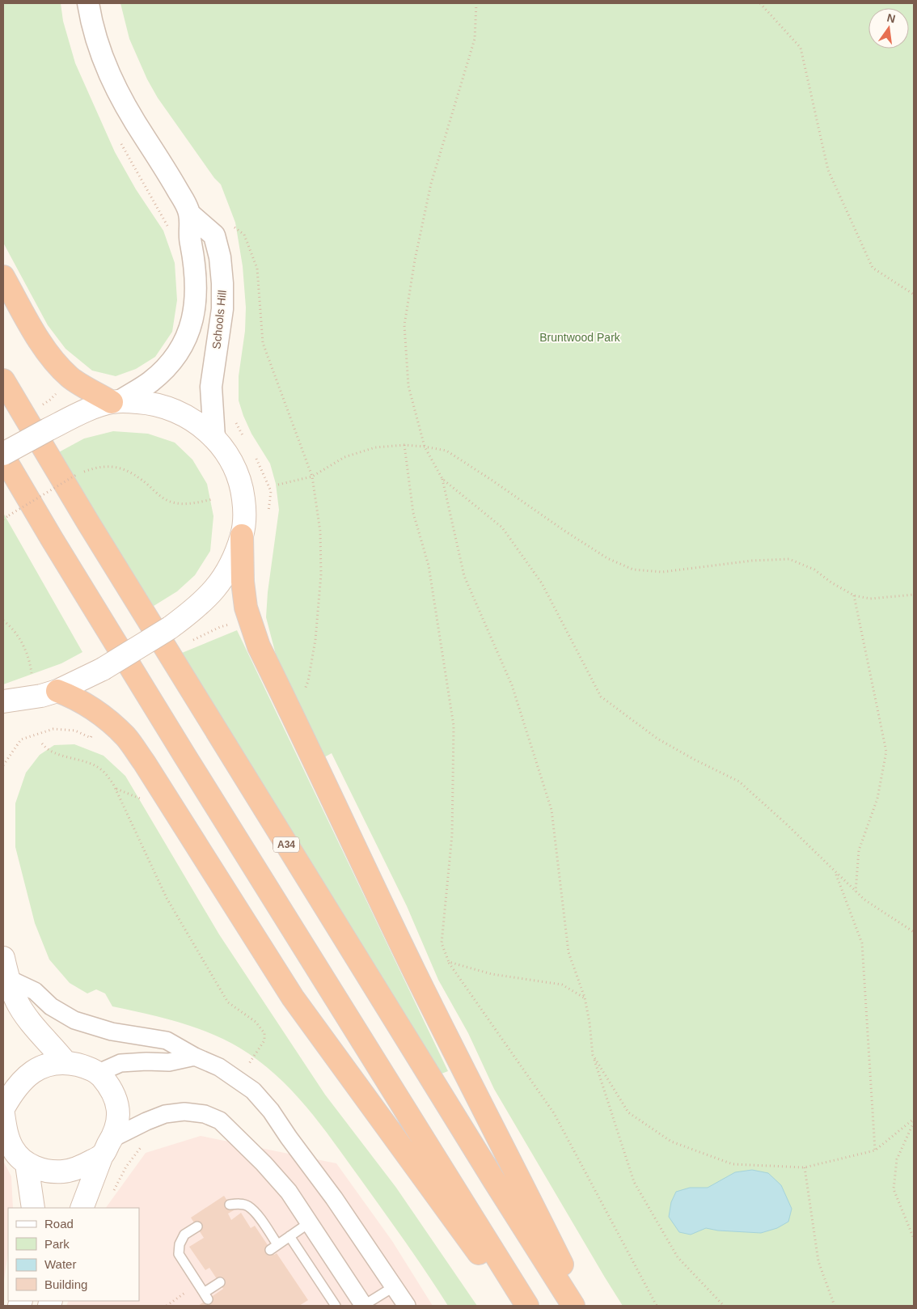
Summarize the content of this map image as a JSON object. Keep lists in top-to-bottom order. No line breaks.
{"streets":{"highway":["A34"],"street":["Schools Hill"]},"parks":["Bruntwood Park"],"legend":["Road","Park","Water","Building"],"north":"top"}
